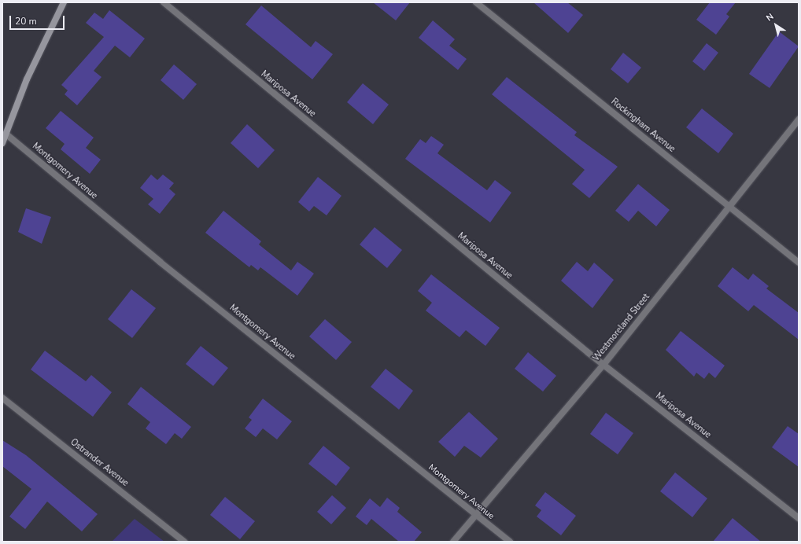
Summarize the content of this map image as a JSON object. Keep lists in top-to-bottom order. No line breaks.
{"streets":{"street":["Mariposa Avenue","Rockingham Avenue","Montgomery Avenue","Westmoreland Street","Ostrander Avenue"]},"crossings":[["Mariposa Avenue","Westmoreland Street"],["Rockingham Avenue","Westmoreland Street"],["Montgomery Avenue","Westmoreland Street"]],"scale_bar":"20 m","north":"top left"}
